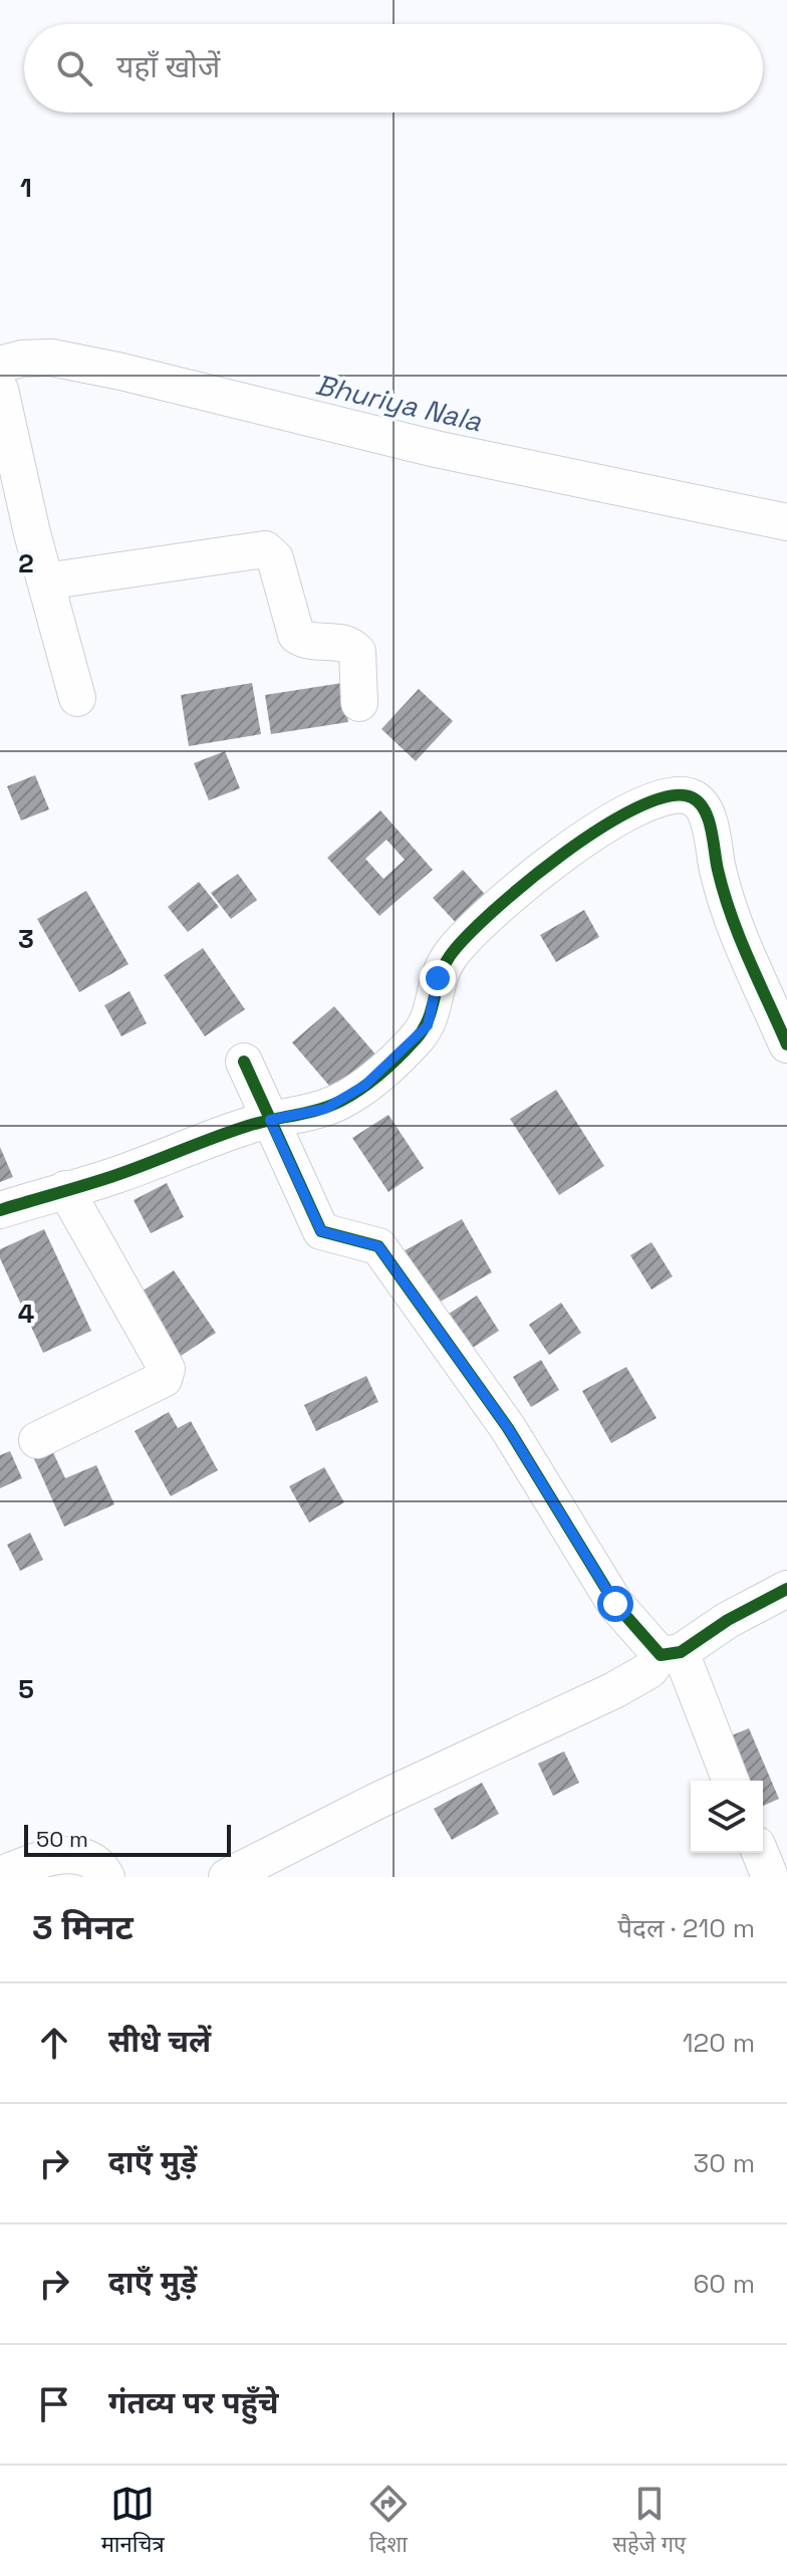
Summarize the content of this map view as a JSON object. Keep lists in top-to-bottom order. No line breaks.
{"water":["Bhuriya Nala"],"scale_bar":"50 m","page":{"search":"यहाँ खोजें","scale":"50 m","heading":["3 मिनट","पैदल · 210 m"],"list":[["सीधे चलें","120 m"],["दाएँ मुड़ें","30 m"],["दाएँ मुड़ें","60 m"],"गंतव्य पर पहुँचे"],"nav":["मानचित्र","दिशा","सहेजे गए"]},"grid":{"rows":["1","2","3","4","5"]}}
